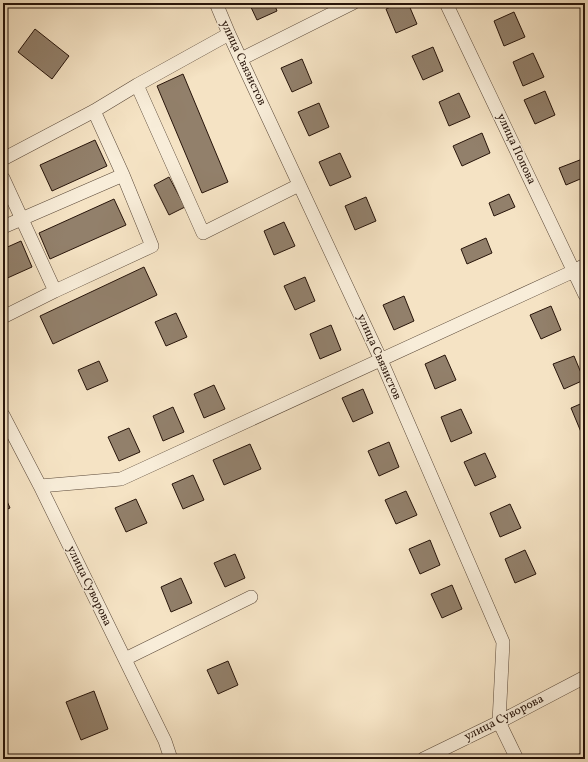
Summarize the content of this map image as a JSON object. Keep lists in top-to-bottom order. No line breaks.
{"streets":{"street":["улица Связистов","улица Попова","улица Суворова"]},"crossings":[["улица Связистов","улица Суворова"]]}
